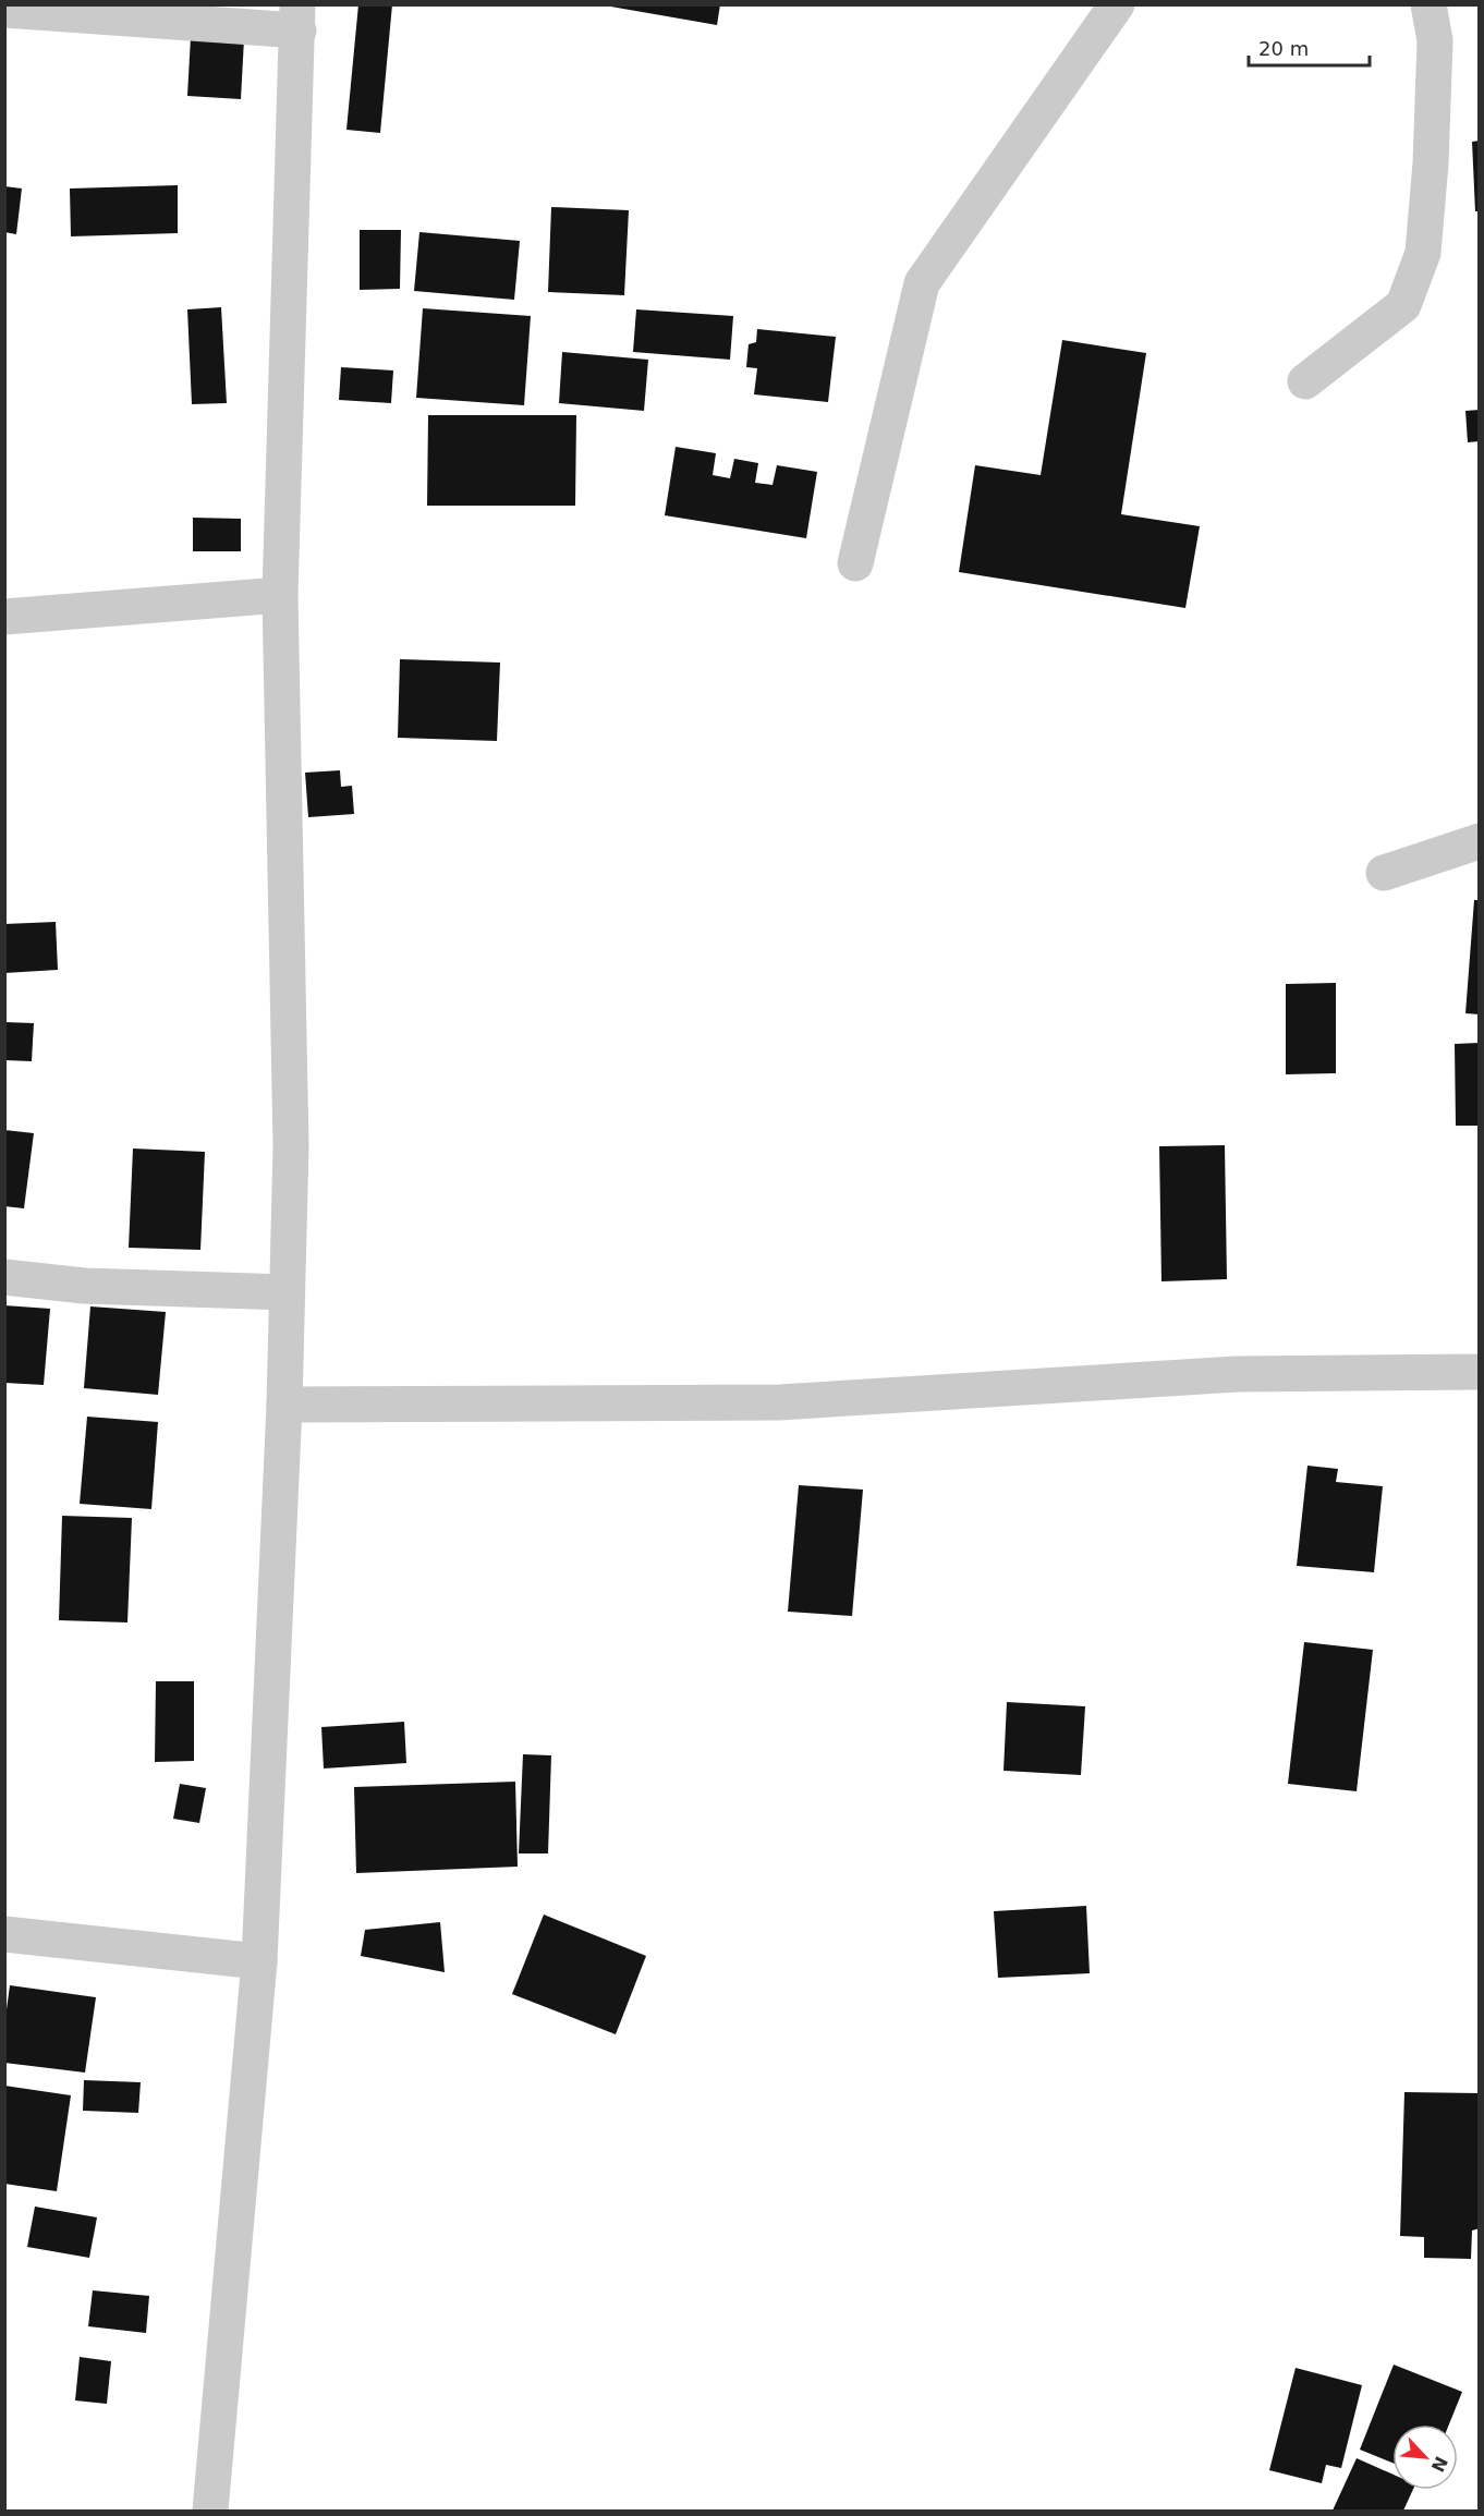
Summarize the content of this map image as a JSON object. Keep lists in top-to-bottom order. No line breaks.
{"scale_bar":"20 m","north":"bottom right"}
